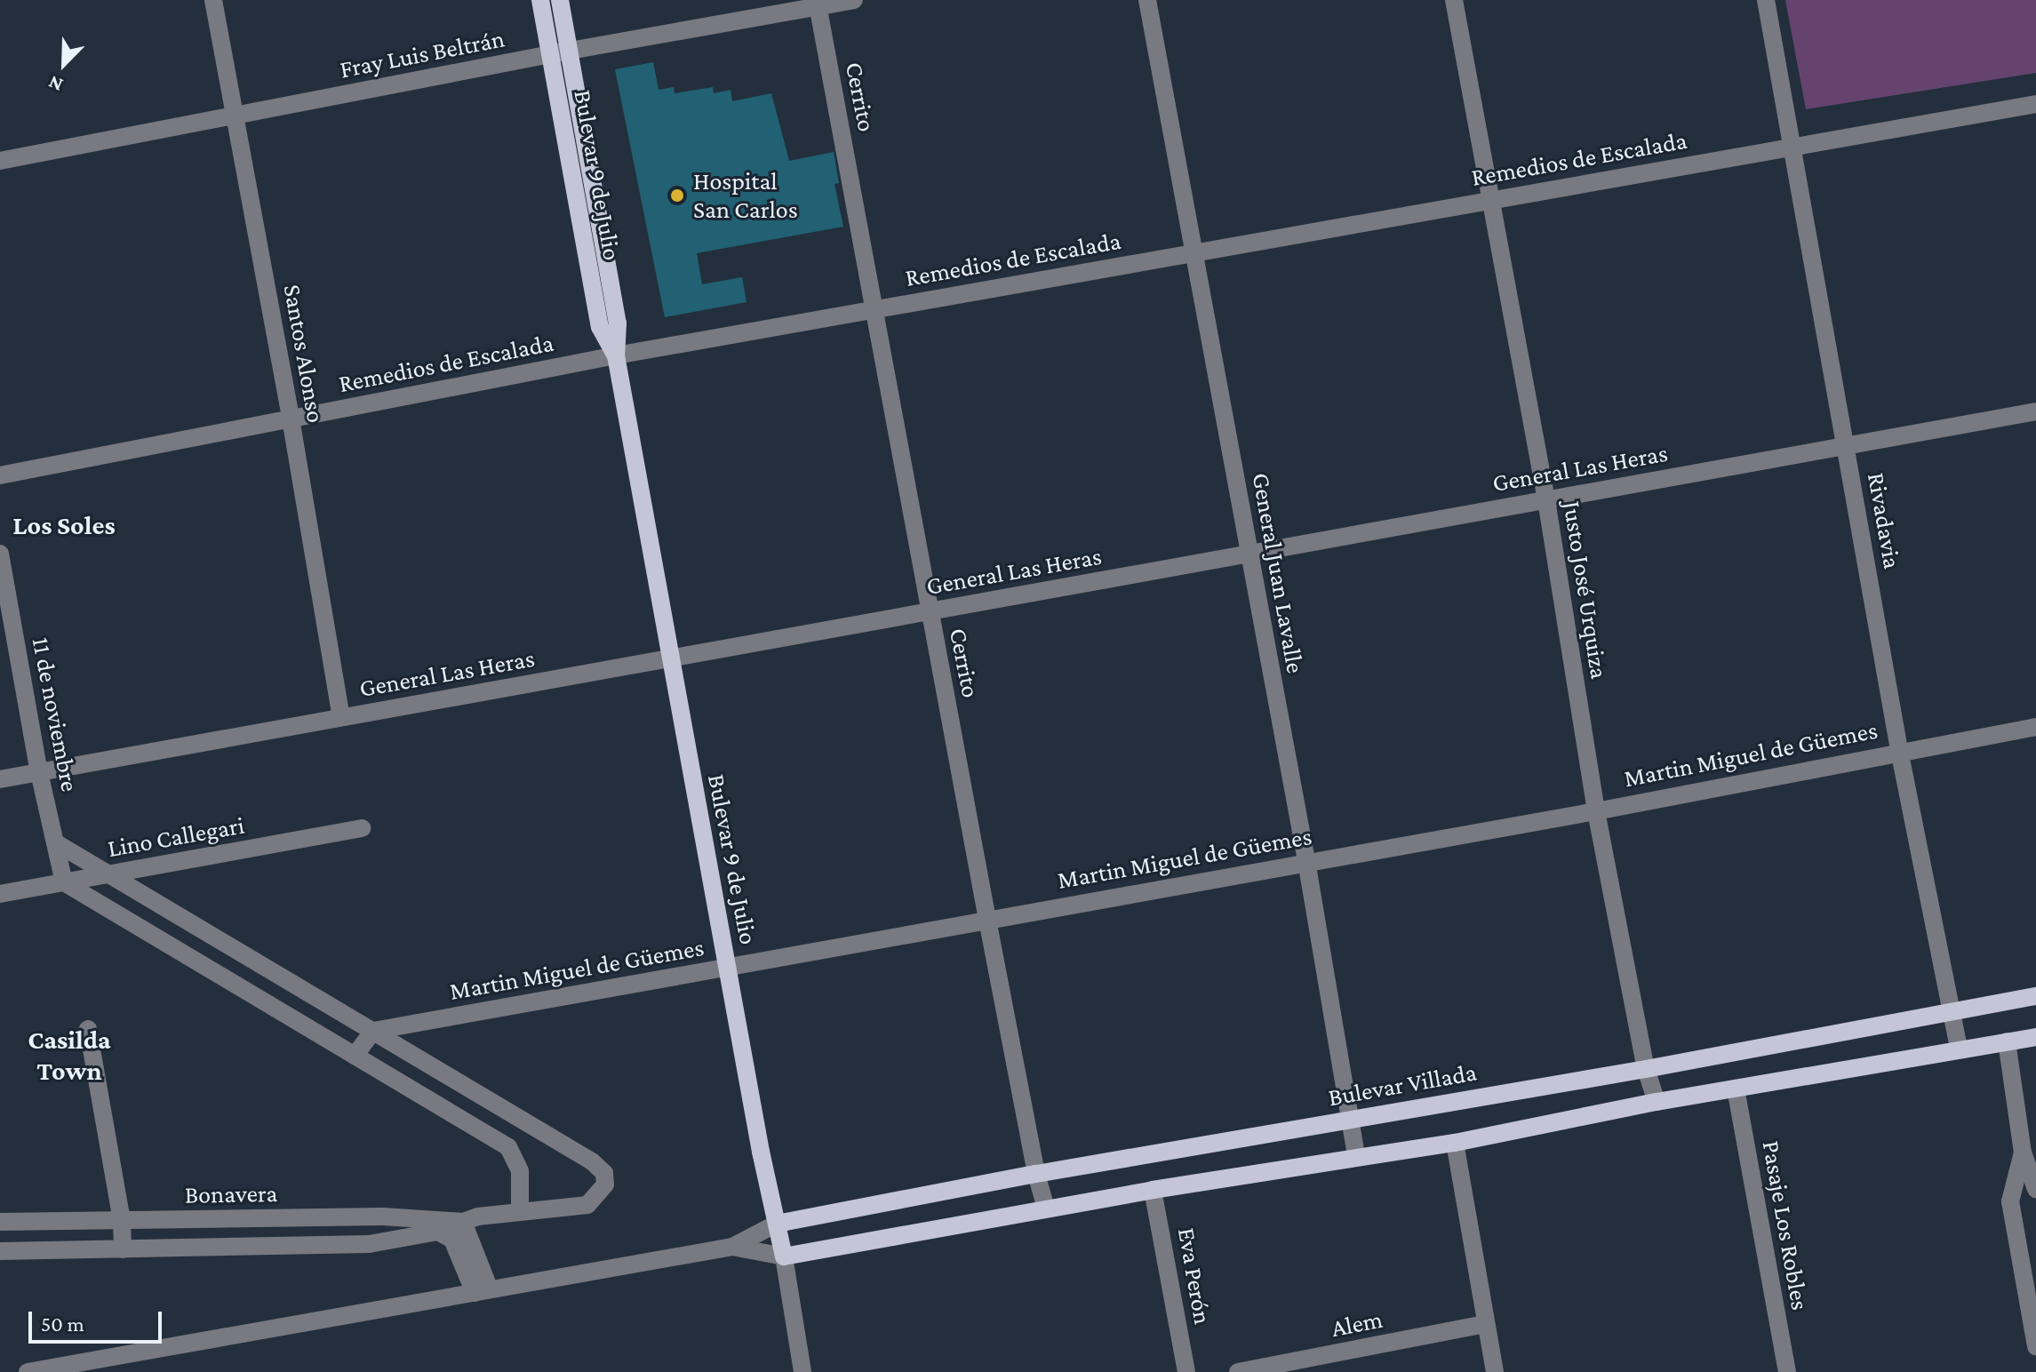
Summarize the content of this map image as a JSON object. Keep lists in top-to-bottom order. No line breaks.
{"streets":{"main road":["Bulevar 9 de Julio","Bulevar Villada"],"street":["Fray Luis Beltrán","Cerrito","Remedios de Escalada","Santos Alonso","General Las Heras","Rivadavia","General Juan Lavalle","Justo José Urquiza","11 de noviembre","Martin Miguel de Güemes","Lino Callegari","Bonavera","Pasaje Los Robles","Eva Perón","Alem"]},"crossings":[["Fray Luis Beltrán","Cerrito"],["Fray Luis Beltrán","Bulevar 9 de Julio"],["Fray Luis Beltrán","Santos Alonso"],["Cerrito","Remedios de Escalada"],["Cerrito","General Las Heras"],["Cerrito","Martin Miguel de Güemes"],["Cerrito","Bulevar Villada"],["Remedios de Escalada","Bulevar 9 de Julio"],["Remedios de Escalada","Santos Alonso"],["Remedios de Escalada","Rivadavia"],["Remedios de Escalada","General Juan Lavalle"],["Remedios de Escalada","Justo José Urquiza"],["Bulevar 9 de Julio","General Las Heras"],["Bulevar 9 de Julio","Martin Miguel de Güemes"],["Bulevar 9 de Julio","Bulevar Villada"],["Santos Alonso","General Las Heras"],["General Las Heras","Rivadavia"],["General Las Heras","General Juan Lavalle"],["General Las Heras","Justo José Urquiza"],["General Las Heras","11 de noviembre"],["Rivadavia","Martin Miguel de Güemes"],["Rivadavia","Bulevar Villada"],["General Juan Lavalle","Martin Miguel de Güemes"],["General Juan Lavalle","Bulevar Villada"],["Justo José Urquiza","Martin Miguel de Güemes"],["Justo José Urquiza","Bulevar Villada"],["11 de noviembre","Lino Callegari"],["Martin Miguel de Güemes","Bonavera"]],"districts":["Los Soles","Casilda Town"],"places":["Hospital San Carlos"],"scale_bar":"50 m","north":"bottom left"}
